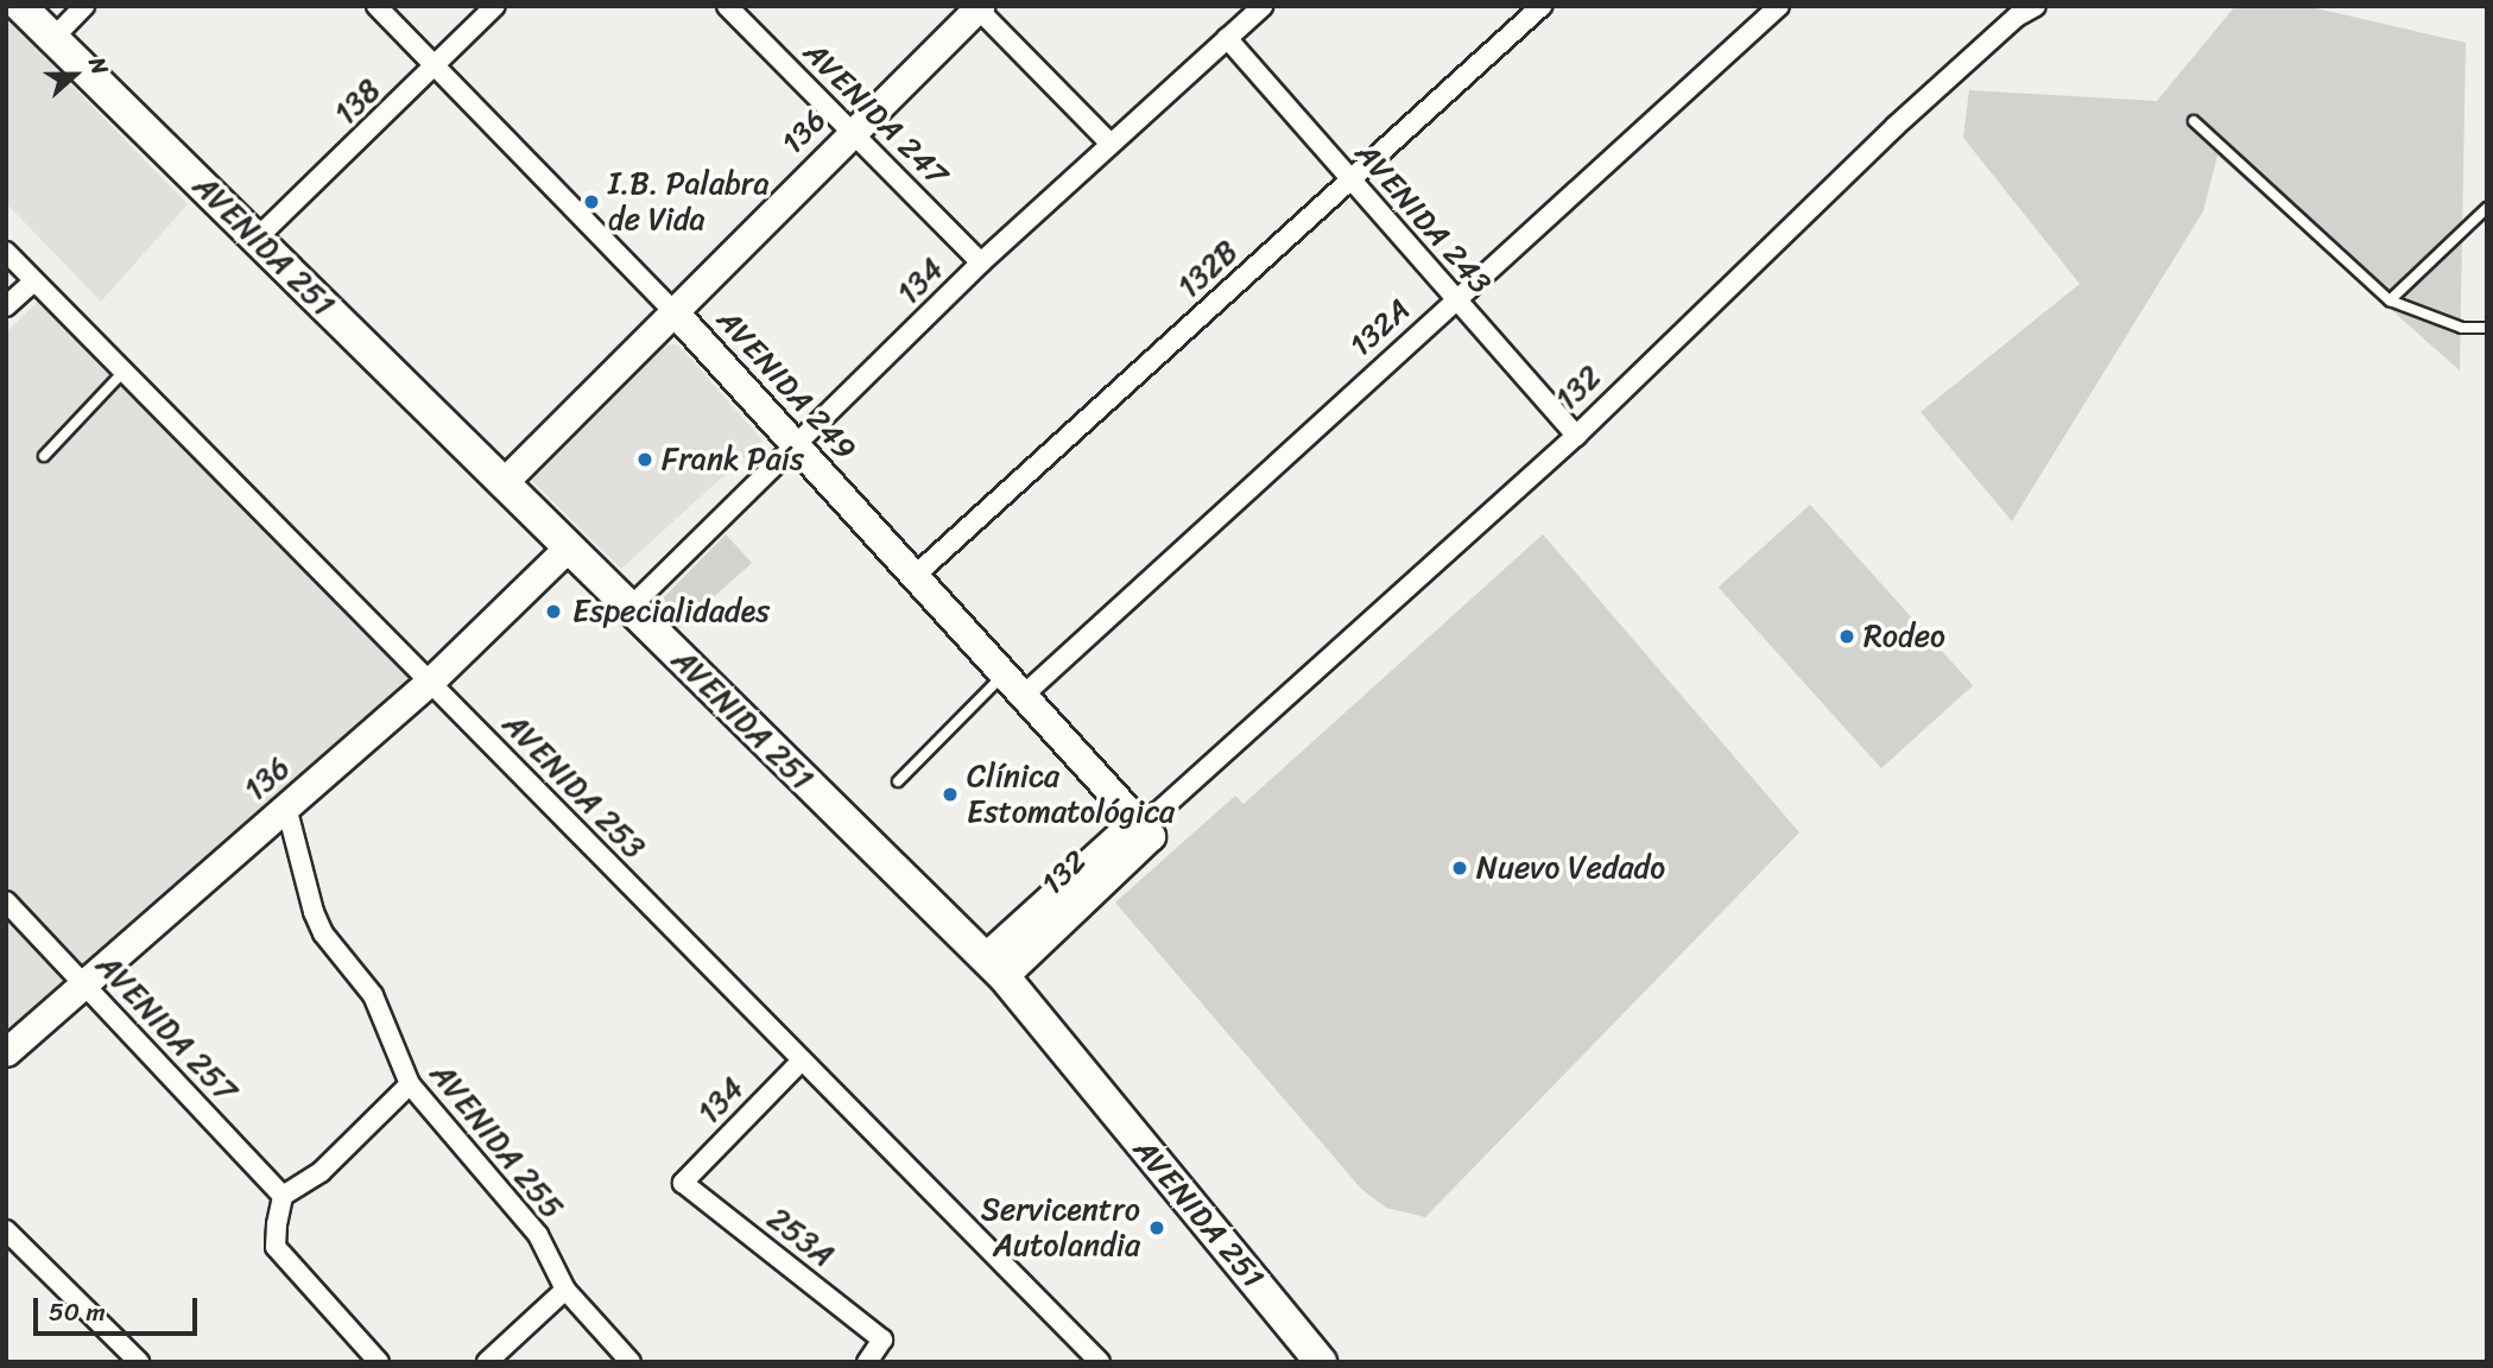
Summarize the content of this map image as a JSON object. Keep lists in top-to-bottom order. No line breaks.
{"streets":{"main road":["AVENIDA 251"],"street":["138","AVENIDA 247","136","AVENIDA 243","132B","134","132A","AVENIDA 249","132","AVENIDA 253","AVENIDA 257","AVENIDA 255","253A"]},"crossings":[["138","AVENIDA 251"],["138","AVENIDA 249"],["AVENIDA 247","136"],["AVENIDA 247","134"],["136","AVENIDA 251"],["136","AVENIDA 249"],["136","AVENIDA 253"],["136","AVENIDA 257"],["136","AVENIDA 255"],["AVENIDA 243","132B"],["AVENIDA 243","134"],["AVENIDA 243","132A"],["AVENIDA 243","132"],["AVENIDA 251","134"],["AVENIDA 251","132"],["132B","AVENIDA 249"],["134","AVENIDA 249"],["134","AVENIDA 253"],["134","253A"],["132A","AVENIDA 249"],["AVENIDA 249","132"]],"places":["I.B. Palabra de Vida","Frank País","Especialidades","Rodeo","Clínica Estomatológica","Nuevo Vedado","Servicentro Autolandia"],"scale_bar":"50 m","north":"right"}
